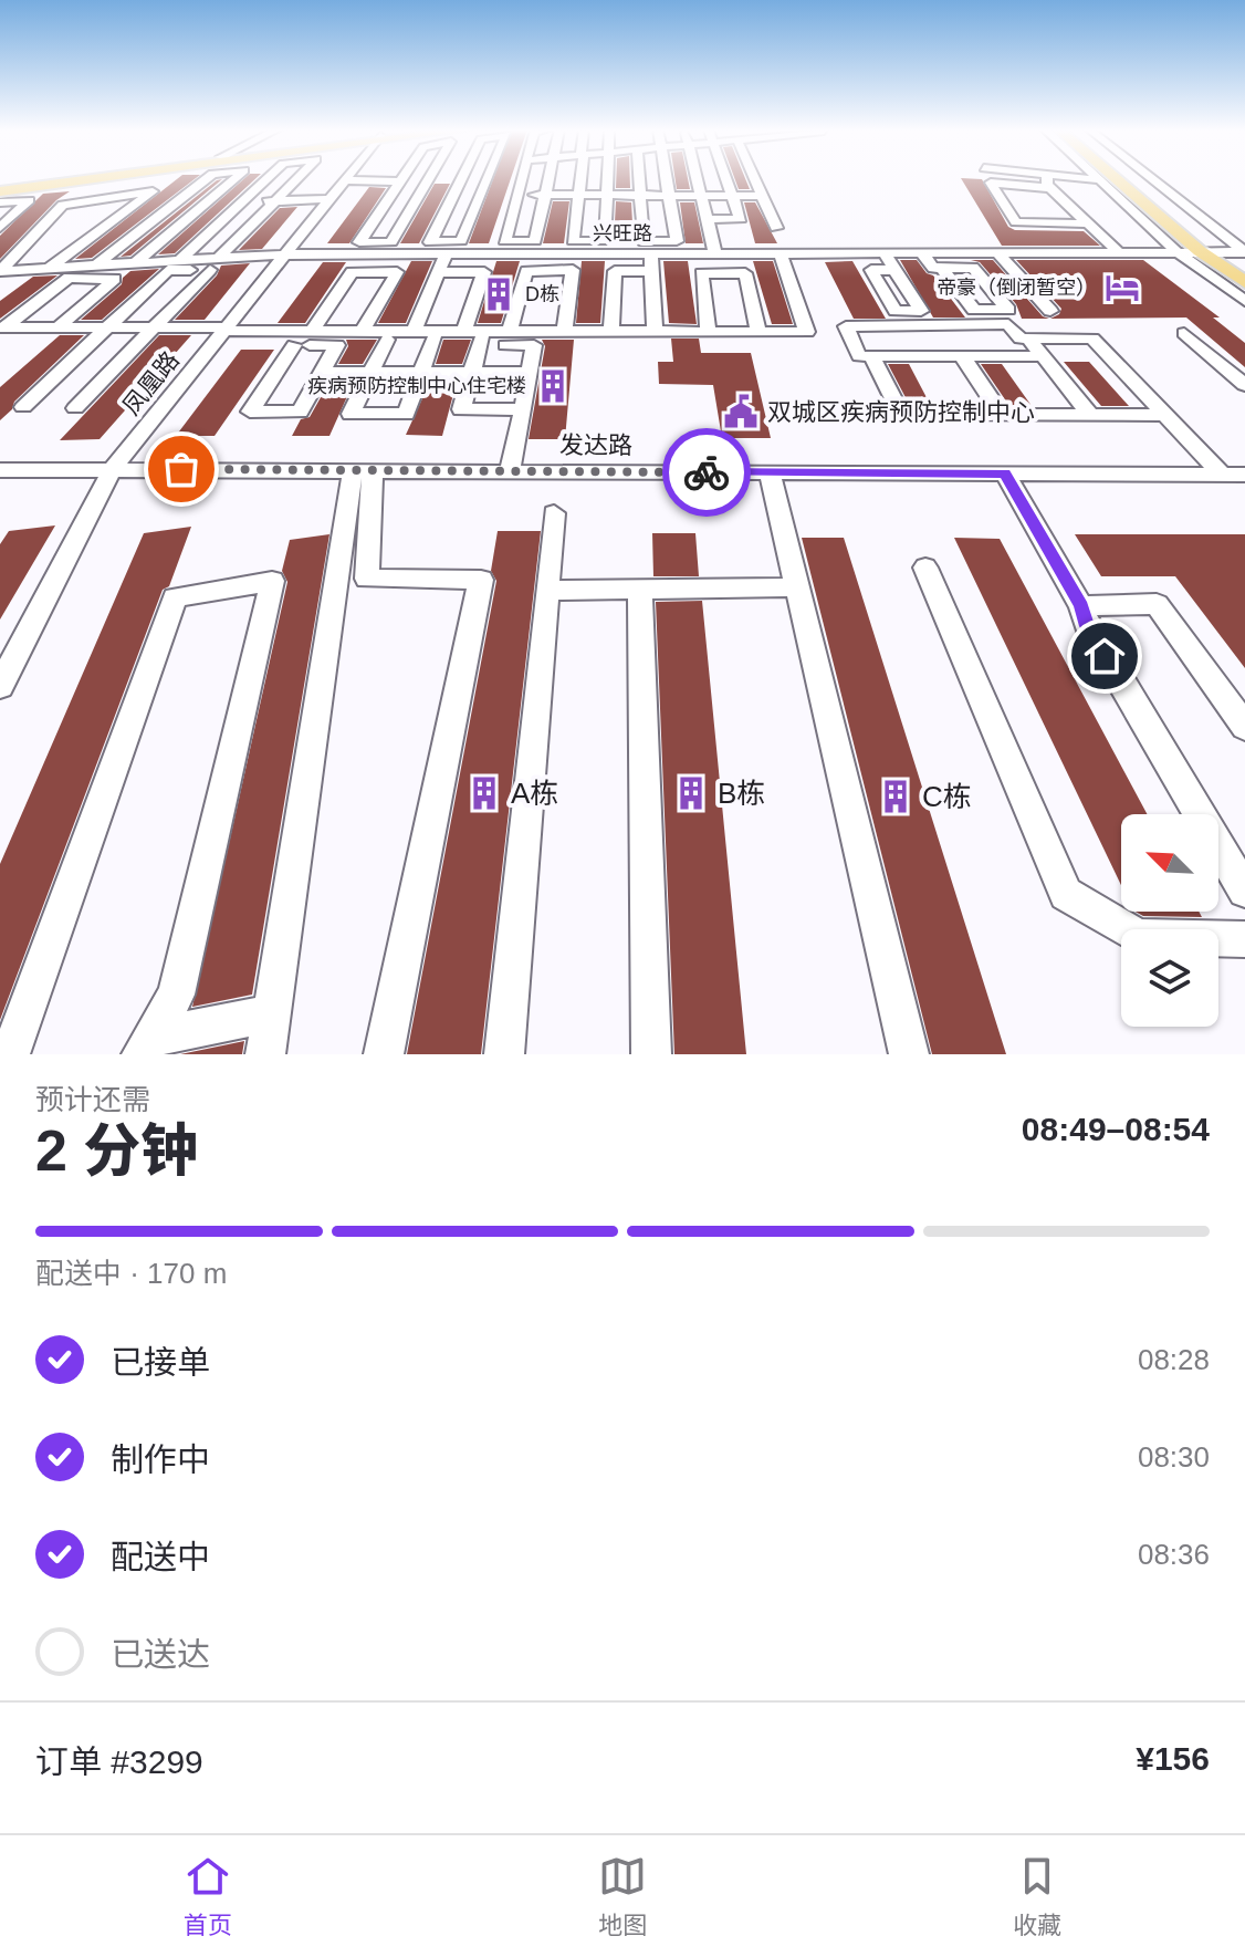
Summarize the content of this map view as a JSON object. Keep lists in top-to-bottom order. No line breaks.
{"streets":{"street":["兴旺路","凤凰路","发达路"]},"crossings":[["兴旺路","凤凰路"],["凤凰路","发达路"]],"places":{"hotel":["帝豪（倒闭暂空）"],"building":["D栋","疾病预防控制中心住宅楼","A栋","B栋","C栋"],"public building":["双城区疾病预防控制中心"]},"north":"top left","page":{"heading":["2 分钟","预计还需","08:49–08:54"],"panel":["订单 #3299","¥156"],"bar":"配送中 · 170 m","list":[["已接单","08:28"],["制作中","08:30"],["配送中","08:36"],"已送达"],"tabs":["首页","地图","收藏"]}}
